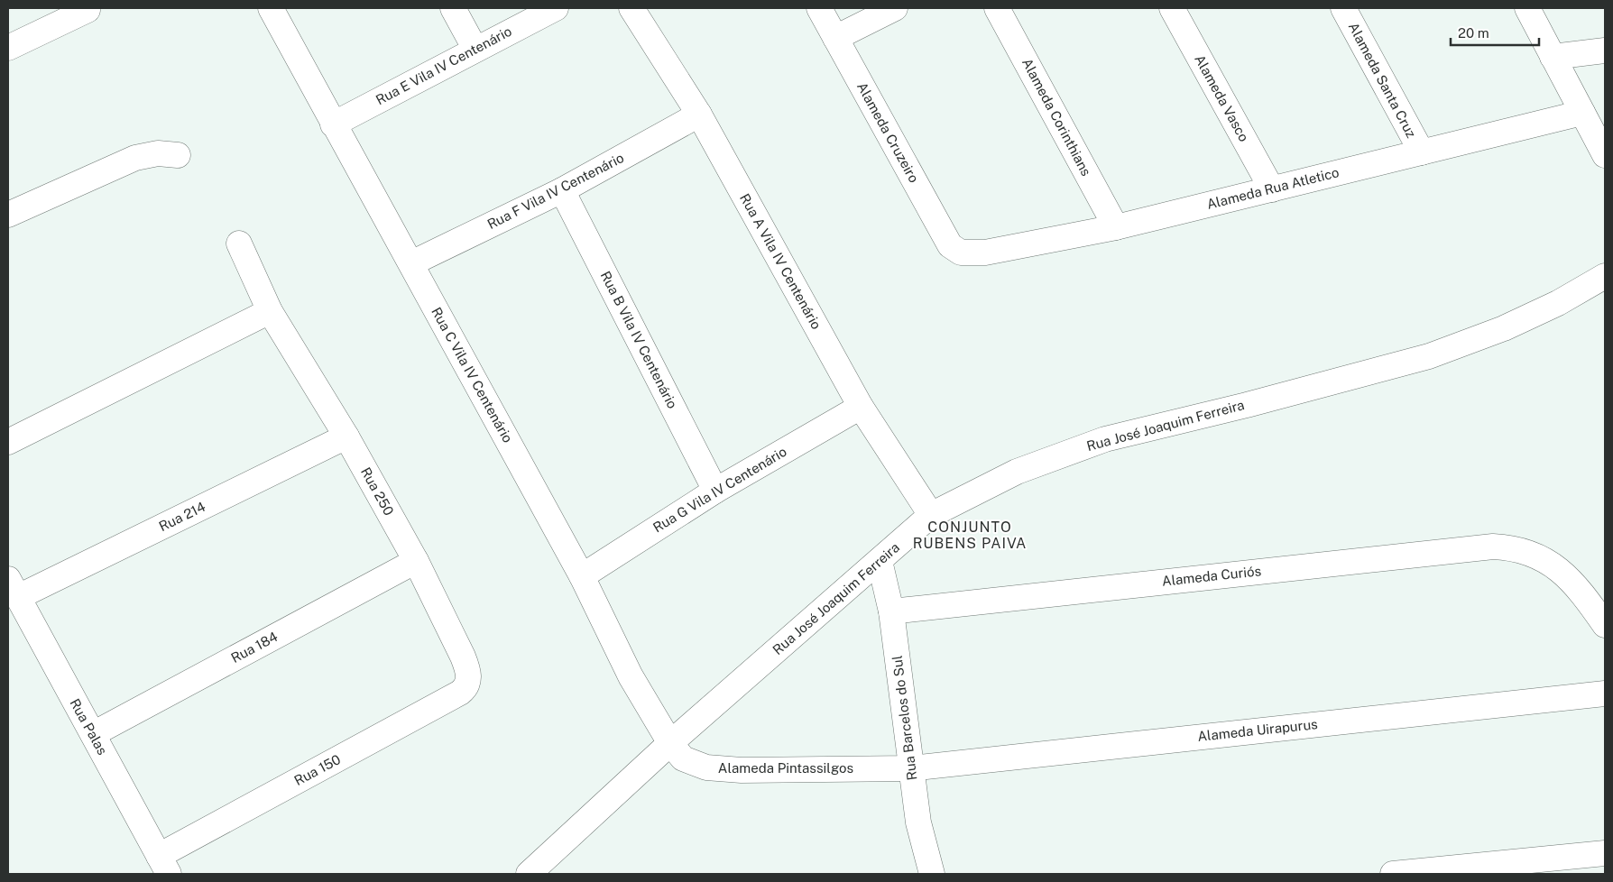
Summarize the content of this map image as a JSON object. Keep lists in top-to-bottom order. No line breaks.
{"streets":{"street":["Rua E Vila IV Centenário","Alameda Santa Cruz","Alameda Vasco","Alameda Corinthians","Alameda Cruzeiro","Alameda Rua Atletico","Rua F Vila IV Centenário","Rua A Vila IV Centenário","Rua B Vila IV Centenário","Rua C Vila IV Centenário","Rua José Joaquim Ferreira","Rua G Vila IV Centenário","Rua 250","Rua 214","Alameda Curiós","Rua 184","Rua Barcelos do Sul","Rua Palas","Alameda Uirapurus","Alameda Pintassilgos","Rua 150"]},"crossings":[["Rua E Vila IV Centenário","Rua C Vila IV Centenário"],["Alameda Santa Cruz","Alameda Rua Atletico"],["Alameda Vasco","Alameda Rua Atletico"],["Alameda Corinthians","Alameda Rua Atletico"],["Alameda Cruzeiro","Alameda Rua Atletico"],["Rua F Vila IV Centenário","Rua A Vila IV Centenário"],["Rua F Vila IV Centenário","Rua B Vila IV Centenário"],["Rua F Vila IV Centenário","Rua C Vila IV Centenário"],["Rua A Vila IV Centenário","Rua José Joaquim Ferreira"],["Rua A Vila IV Centenário","Rua G Vila IV Centenário"],["Rua B Vila IV Centenário","Rua G Vila IV Centenário"],["Rua C Vila IV Centenário","Rua José Joaquim Ferreira"],["Rua C Vila IV Centenário","Rua G Vila IV Centenário"],["Rua C Vila IV Centenário","Alameda Pintassilgos"],["Rua José Joaquim Ferreira","Rua Barcelos do Sul"],["Rua José Joaquim Ferreira","Alameda Pintassilgos"],["Rua 250","Rua 214"],["Rua 250","Rua 184"],["Rua 250","Rua 150"],["Rua 214","Rua Palas"],["Alameda Curiós","Rua Barcelos do Sul"],["Rua 184","Rua Palas"],["Rua Barcelos do Sul","Alameda Uirapurus"],["Rua Barcelos do Sul","Alameda Pintassilgos"],["Rua Palas","Rua 150"],["Alameda Uirapurus","Alameda Pintassilgos"]],"districts":["CONJUNTO RUBENS PAIVA"],"scale_bar":"20 m"}
